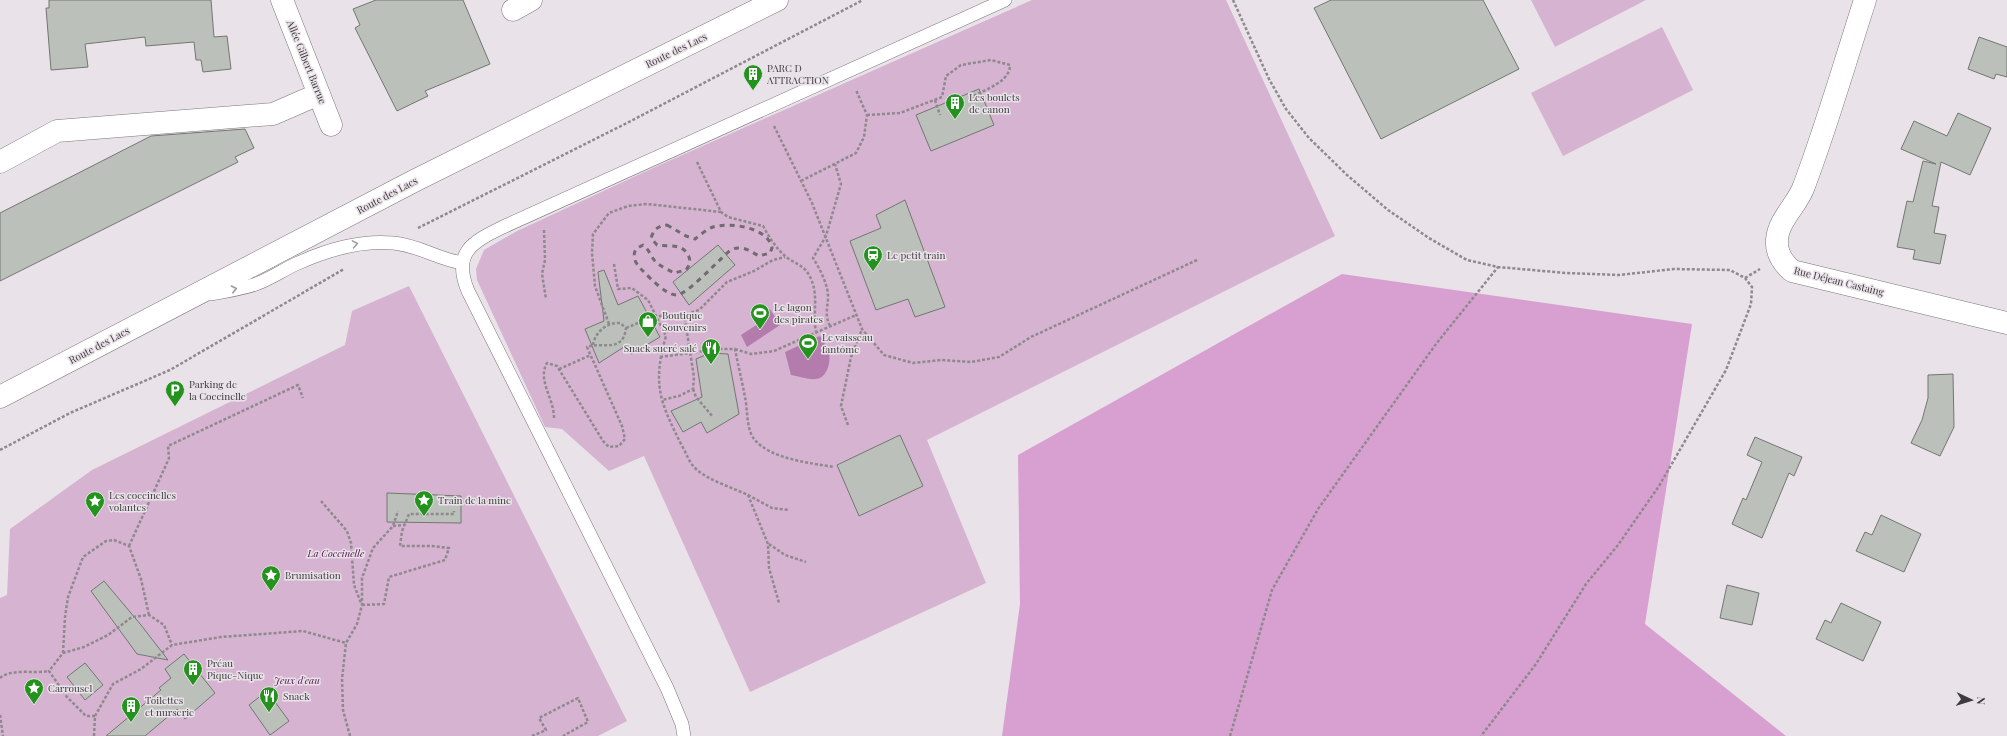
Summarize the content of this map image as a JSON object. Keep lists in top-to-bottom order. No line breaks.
{"streets":{"street":["Route des Lacs","Allée Gilbert Barrue","Rue Déjean Castaing"]},"parks":["La Coccinelle","Jeux d'eau"],"places":{"building":["PARC D ATTRACTION","Les boulets de canon","Préau Pique-Nique","Toilettes et nurserie"],"station":["Le petit train"],"sports":["Le lagon des pirates","Le vaisseau fantôme"],"shop":["Boutique Souvenirs"],"restaurant":["Snack sucré salé","Snack"],"parking":["Parking de la Coccinelle"],"place":["Train de la mine","Les coccinelles volantes","Brumisation","Carrousel"]},"north":"right"}
